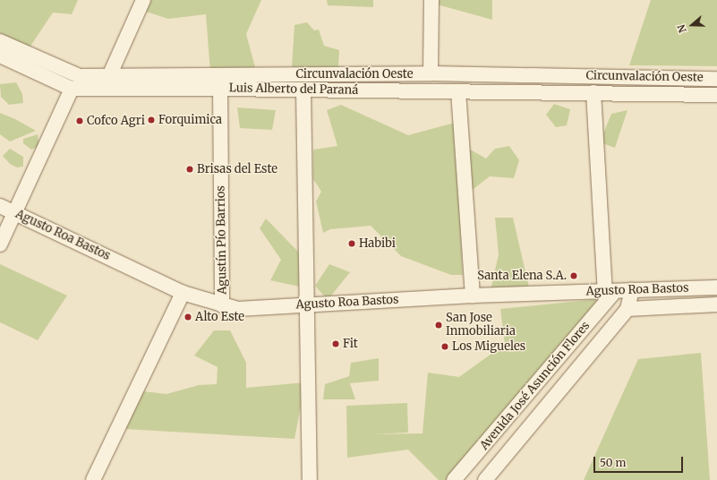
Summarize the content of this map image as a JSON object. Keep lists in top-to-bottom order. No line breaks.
{"streets":{"street":["Circunvalación Oeste","Luis Alberto del Paraná","Agusto Roa Bastos","Agustín Pío Barrios","Avenida José Asunción Flores"]},"crossings":[["Luis Alberto del Paraná","Agustín Pío Barrios"],["Agusto Roa Bastos","Agustín Pío Barrios"],["Agusto Roa Bastos","Avenida José Asunción Flores"]],"places":["Forquimica","Cofco Agri","Brisas del Este","Habibi","Santa Elena S.A.","Alto Este","San Jose Inmobiliaria","Fit","Los Migueles"],"scale_bar":"50 m","north":"left"}
